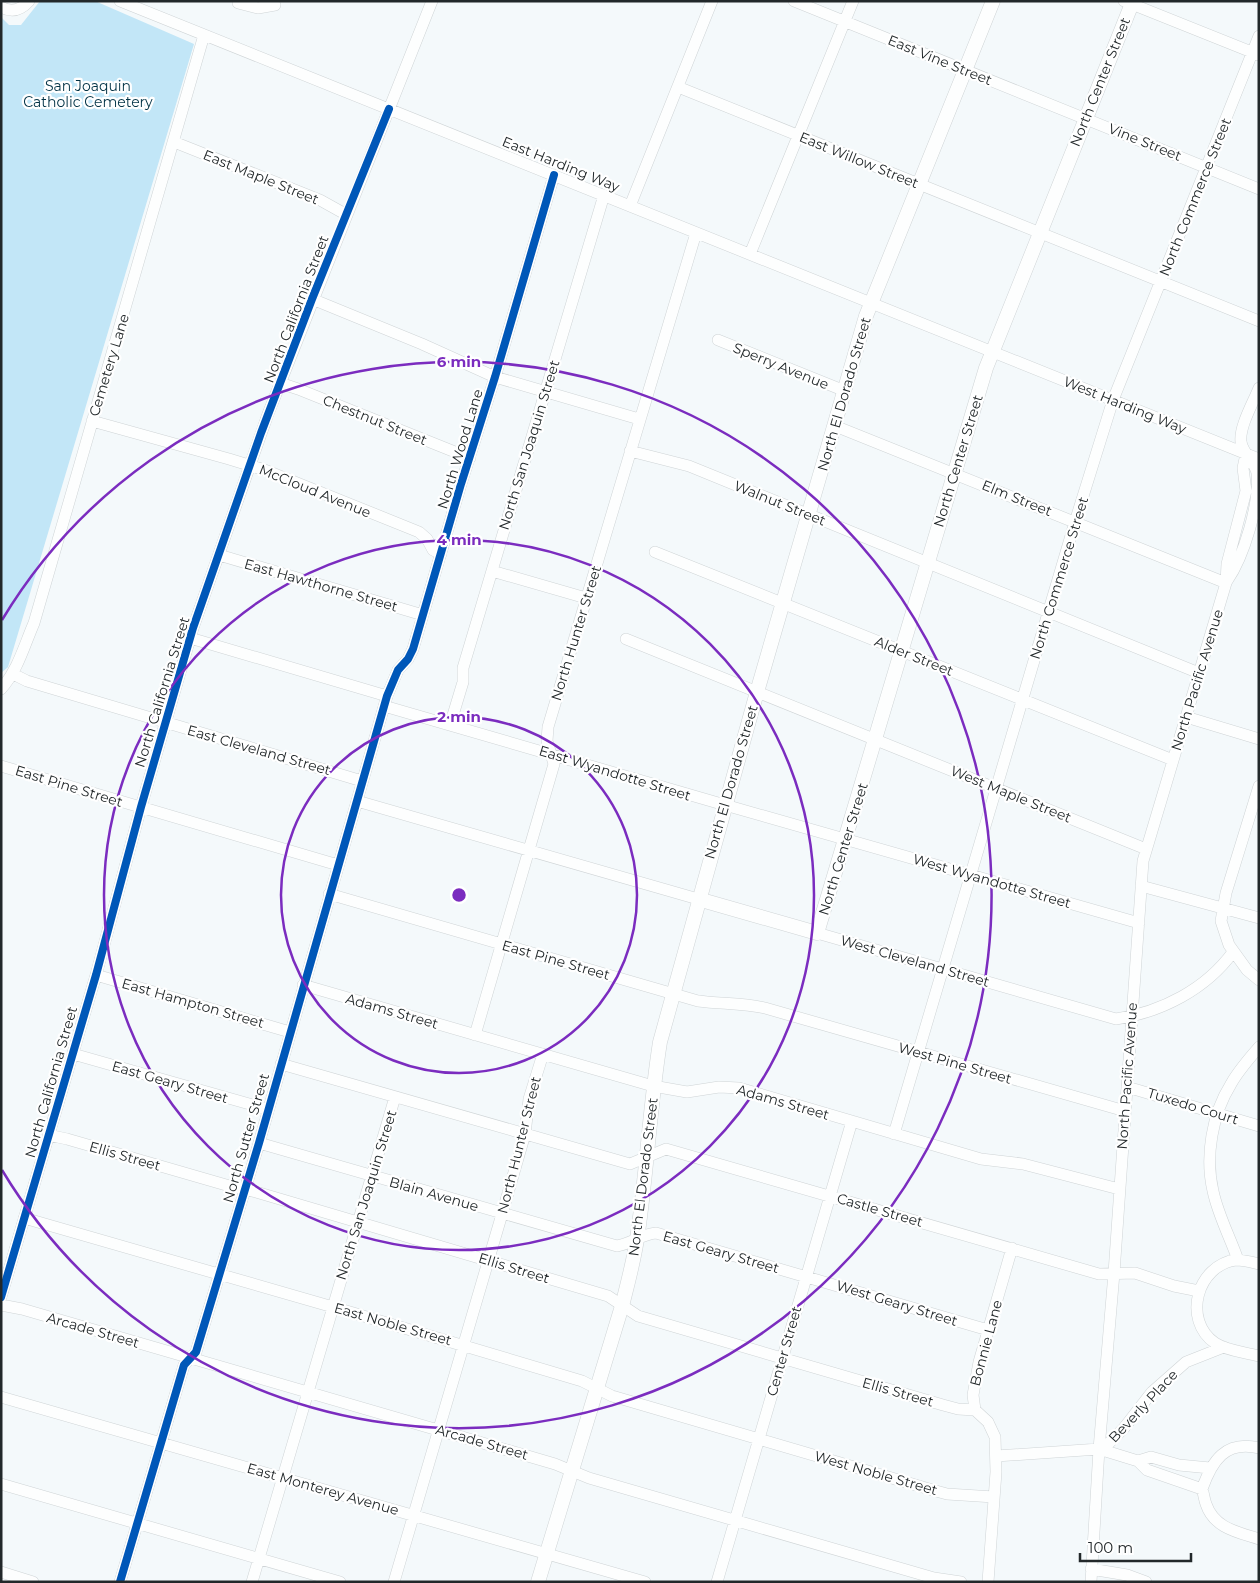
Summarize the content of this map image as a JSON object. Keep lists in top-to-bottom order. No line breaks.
{"streets":{"main road":["North Center Street","North El Dorado Street","West Cleveland Street"],"street":["East Vine Street","Vine Street","East Willow Street","East Harding Way","East Maple Street","North Commerce Street","North California Street","Cemetery Lane","Sperry Avenue","West Harding Way","Chestnut Street","North San Joaquin Street","North Wood Lane","McCloud Avenue","Elm Street","Walnut Street","East Hawthorne Street","North Hunter Street","Alder Street","North Pacific Avenue","East Cleveland Street","East Wyandotte Street","East Pine Street","West Maple Street","West Wyandotte Street","East Hampton Street","Adams Street","West Pine Street","East Geary Street","Tuxedo Court","North Sutter Street","Ellis Street","Blain Avenue","Castle Street","West Geary Street","East Noble Street","Arcade Street","Bonnie Lane","Center Street","Beverly Place","West Noble Street","East Monterey Avenue"]},"crossings":[["East Vine Street","North Center Street"],["East Vine Street","Vine Street"],["East Vine Street","North El Dorado Street"],["North Center Street","Vine Street"],["North Center Street","East Willow Street"],["North Center Street","East Harding Way"],["North Center Street","West Harding Way"],["North Center Street","Elm Street"],["North Center Street","Walnut Street"],["North Center Street","Alder Street"],["North Center Street","East Wyandotte Street"],["North Center Street","West Maple Street"],["North Center Street","West Wyandotte Street"],["North Center Street","West Cleveland Street"],["Vine Street","North Commerce Street"],["East Willow Street","North Commerce Street"],["East Willow Street","North El Dorado Street"],["East Harding Way","North California Street"],["East Harding Way","Cemetery Lane"],["East Harding Way","North El Dorado Street"],["East Harding Way","West Harding Way"],["East Harding Way","North San Joaquin Street"],["East Harding Way","North Wood Lane"],["East Harding Way","North Hunter Street"],["East Maple Street","North California Street"],["East Maple Street","Cemetery Lane"],["North Commerce Street","West Harding Way"],["North Commerce Street","Elm Street"],["North Commerce Street","Walnut Street"],["North Commerce Street","Alder Street"],["North Commerce Street","West Maple Street"],["North Commerce Street","West Wyandotte Street"],["North Commerce Street","West Cleveland Street"],["North Commerce Street","Adams Street"],["North Commerce Street","West Pine Street"],["North California Street","Chestnut Street"],["North California Street","McCloud Avenue"],["North California Street","East Hawthorne Street"],["North California Street","East Cleveland Street"],["North California Street","East Wyandotte Street"],["North California Street","East Pine Street"],["North California Street","East Hampton Street"],["North California Street","East Geary Street"],["North California Street","Ellis Street"],["North California Street","East Noble Street"],["Cemetery Lane","McCloud Avenue"],["Cemetery Lane","East Cleveland Street"],["Sperry Avenue","North El Dorado Street"],["North El Dorado Street","Elm Street"],["North El Dorado Street","Walnut Street"],["North El Dorado Street","Alder Street"],["North El Dorado Street","East Wyandotte Street"],["North El Dorado Street","East Pine Street"],["North El Dorado Street","West Cleveland Street"],["North El Dorado Street","Adams Street"],["North El Dorado Street","East Geary Street"],["North El Dorado Street","Ellis Street"],["North El Dorado Street","Blain Avenue"],["North El Dorado Street","Castle Street"],["North El Dorado Street","East Noble Street"],["North El Dorado Street","Arcade Street"],["North El Dorado Street","East Monterey Avenue"],["West Harding Way","North Pacific Avenue"],["Chestnut Street","North Wood Lane"],["North San Joaquin Street","East Wyandotte Street"],["North San Joaquin Street","Ellis Street"],["North San Joaquin Street","Blain Avenue"],["North San Joaquin Street","East Noble Street"],["North San Joaquin Street","Arcade Street"],["North San Joaquin Street","East Monterey Avenue"],["North Wood Lane","McCloud Avenue"],["North Wood Lane","East Hawthorne Street"],["North Wood Lane","East Wyandotte Street"],["North Wood Lane","North Sutter Street"],["Elm Street","North Pacific Avenue"],["Walnut Street","North Hunter Street"],["Walnut Street","North Pacific Avenue"],["North Hunter Street","East Wyandotte Street"],["North Hunter Street","East Pine Street"],["North Hunter Street","Adams Street"],["North Hunter Street","Ellis Street"],["North Hunter Street","Blain Avenue"],["North Hunter Street","East Noble Street"],["North Hunter Street","Arcade Street"],["North Hunter Street","East Monterey Avenue"],["Alder Street","North Pacific Avenue"],["North Pacific Avenue","West Maple Street"],["North Pacific Avenue","West Wyandotte Street"],["North Pacific Avenue","West Cleveland Street"],["North Pacific Avenue","Adams Street"],["North Pacific Avenue","West Pine Street"],["North Pacific Avenue","Tuxedo Court"],["North Pacific Avenue","Castle Street"],["North Pacific Avenue","Beverly Place"],["East Cleveland Street","North Sutter Street"],["East Wyandotte Street","West Wyandotte Street"],["East Wyandotte Street","North Sutter Street"],["East Pine Street","West Pine Street"],["East Pine Street","North Sutter Street"],["East Hampton Street","North Sutter Street"],["Adams Street","North Sutter Street"],["Adams Street","Center Street"],["East Geary Street","North Sutter Street"],["East Geary Street","Blain Avenue"],["East Geary Street","West Geary Street"],["East Geary Street","Center Street"],["North Sutter Street","Ellis Street"],["North Sutter Street","Blain Avenue"],["North Sutter Street","East Noble Street"],["North Sutter Street","Arcade Street"],["North Sutter Street","East Monterey Avenue"],["Ellis Street","Bonnie Lane"],["Ellis Street","Center Street"],["Castle Street","Bonnie Lane"],["Castle Street","Center Street"],["West Geary Street","Bonnie Lane"],["West Geary Street","Center Street"],["East Noble Street","Center Street"],["East Noble Street","West Noble Street"],["Arcade Street","Center Street"],["Center Street","West Noble Street"]],"parks":["San Joaquin Catholic Cemetery"],"scale_bar":"100 m","rings":["6 min","4 min","2 min"]}
